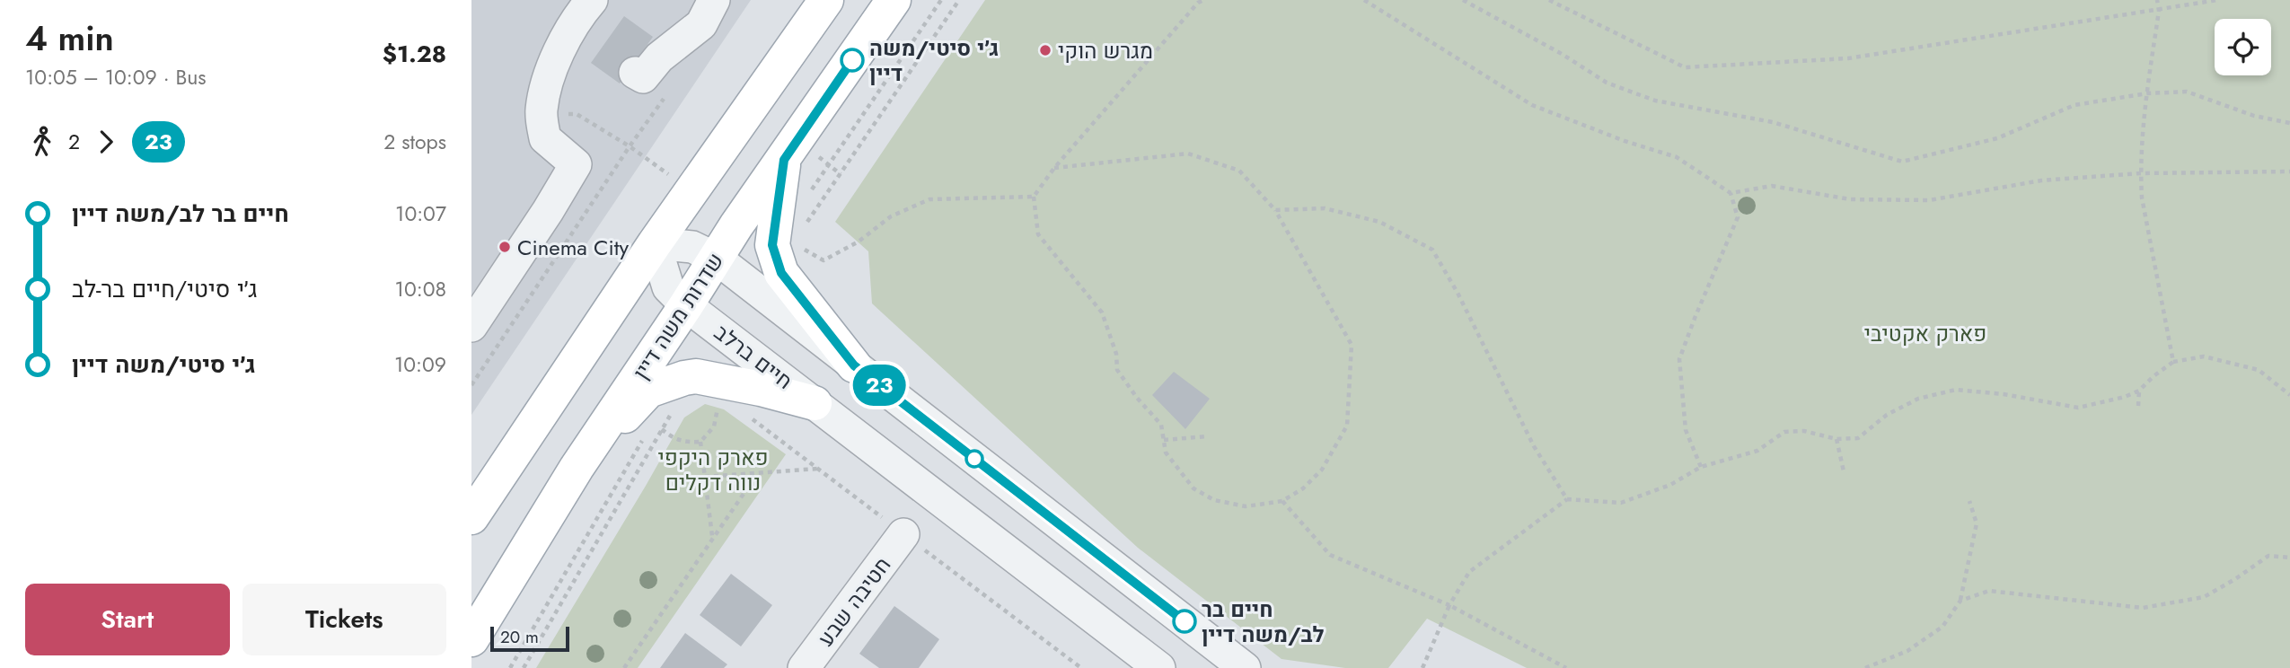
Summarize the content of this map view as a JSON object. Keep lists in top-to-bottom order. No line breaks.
{"streets":{"main road":["שדרות משה דיין"],"street":["חיים ברלב","חטיבה שבע"]},"crossings":[["שדרות משה דיין","חיים ברלב"]],"parks":["פארק אקטיבי","פארק היקפי נווה דקלים"],"places":["מגרש הוקי","ג׳י סיטי/משה דיין","Cinema City","חיים בר לב/משה דיין"],"lines":["bus line 23"],"scale_bar":"20 m","page":{"heading":["4 min","10:05 – 10:09 · Bus","$1.28"],"on_map":"23","legs":["2","23","2 stops"],"list":[{"name":"חיים בר לב/משה דיין","value":"10:07"},{"name":"ג׳י סיטי/חיים בר-לב","value":"10:08"},{"name":"ג׳י סיטי/משה דיין","value":"10:09"}],"buttons":["Start","Tickets"],"scale":"20 m"}}
